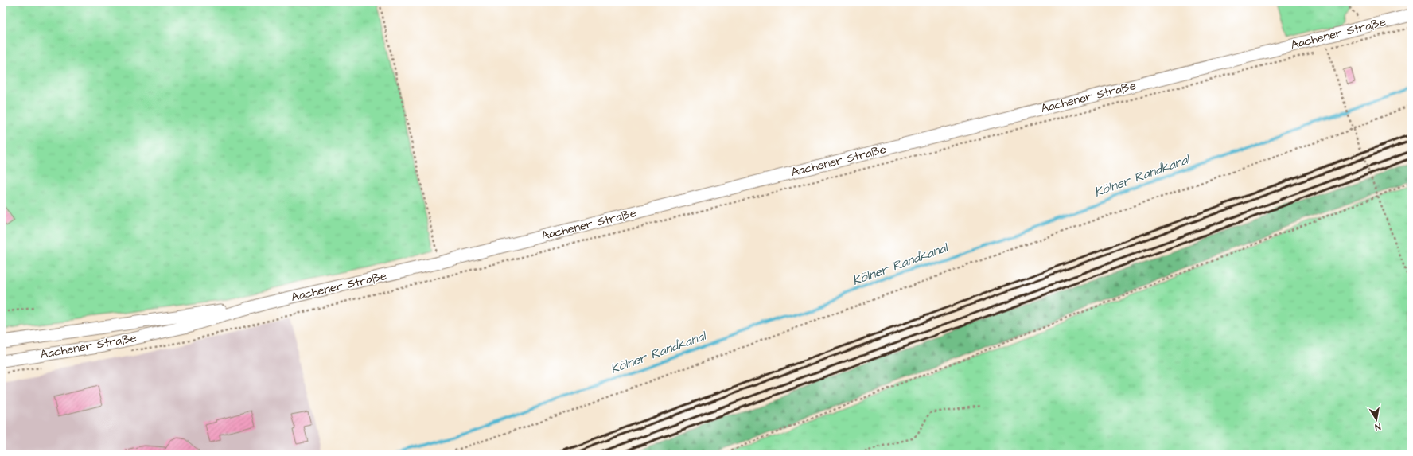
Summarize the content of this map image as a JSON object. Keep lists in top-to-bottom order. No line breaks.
{"streets":{"main road":["Aachener Straße"]},"water":["Kölner Randkanal"],"north":"bottom"}
